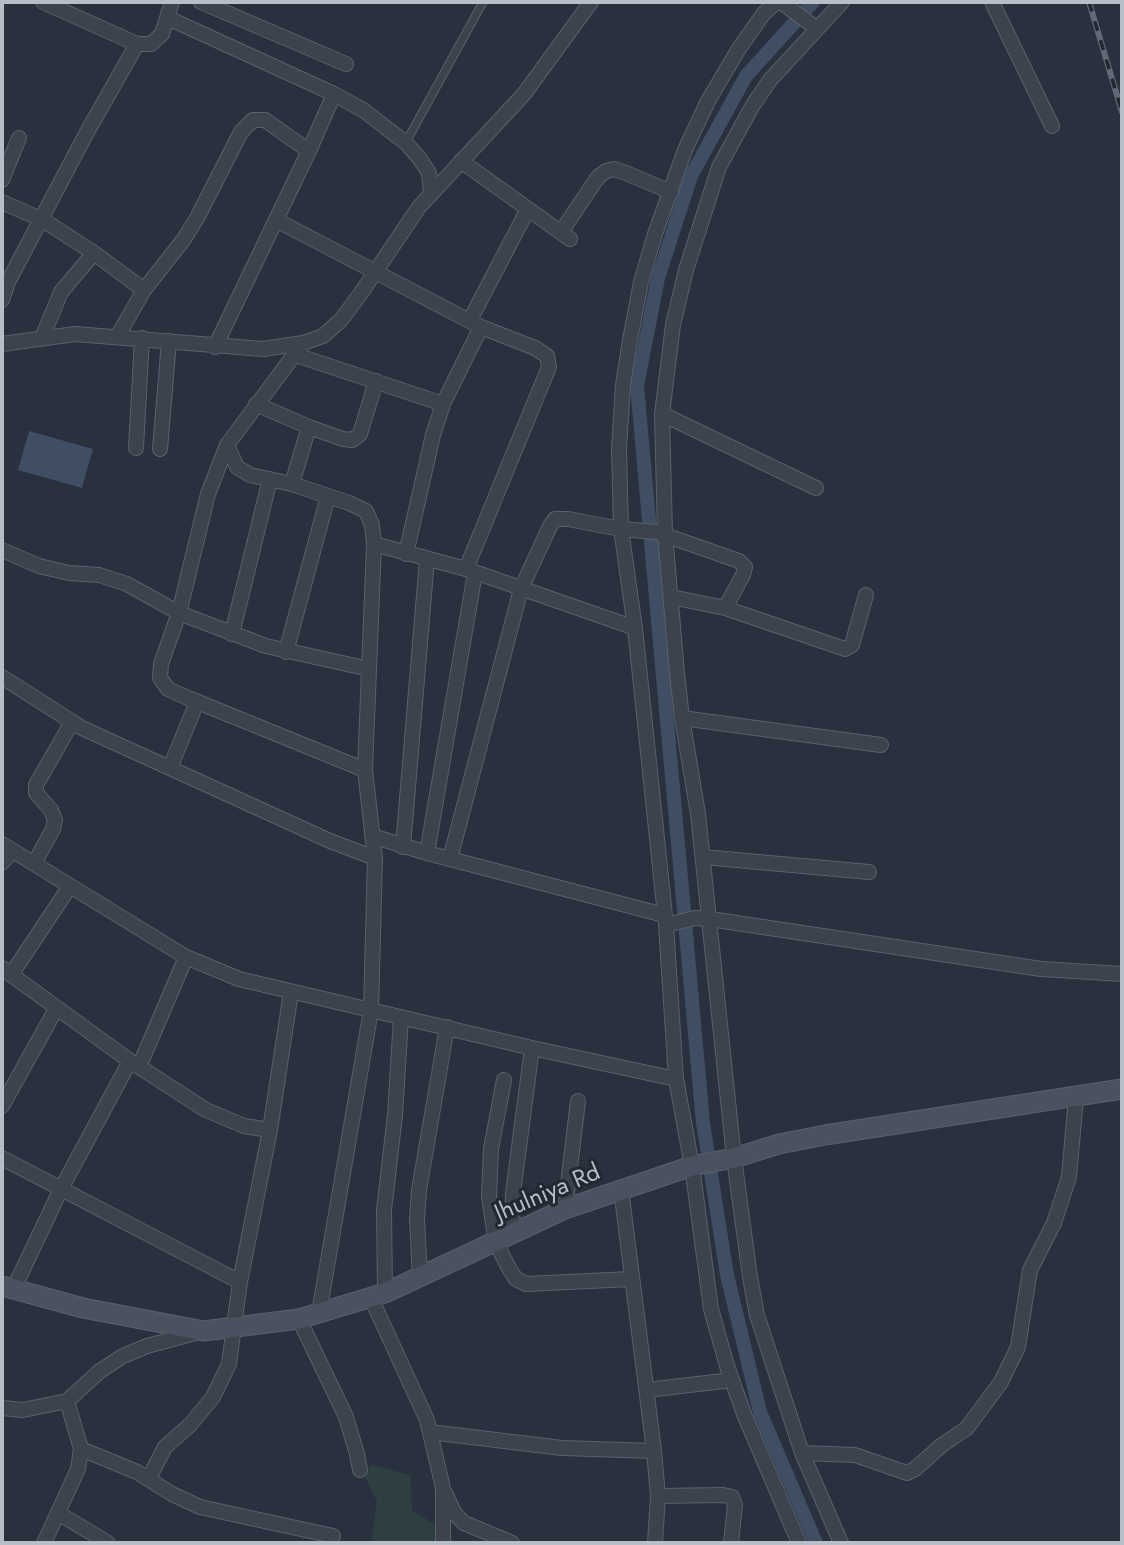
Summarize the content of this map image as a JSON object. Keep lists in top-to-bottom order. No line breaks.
{"streets":{"street":["Jhulniya Rd"]}}
